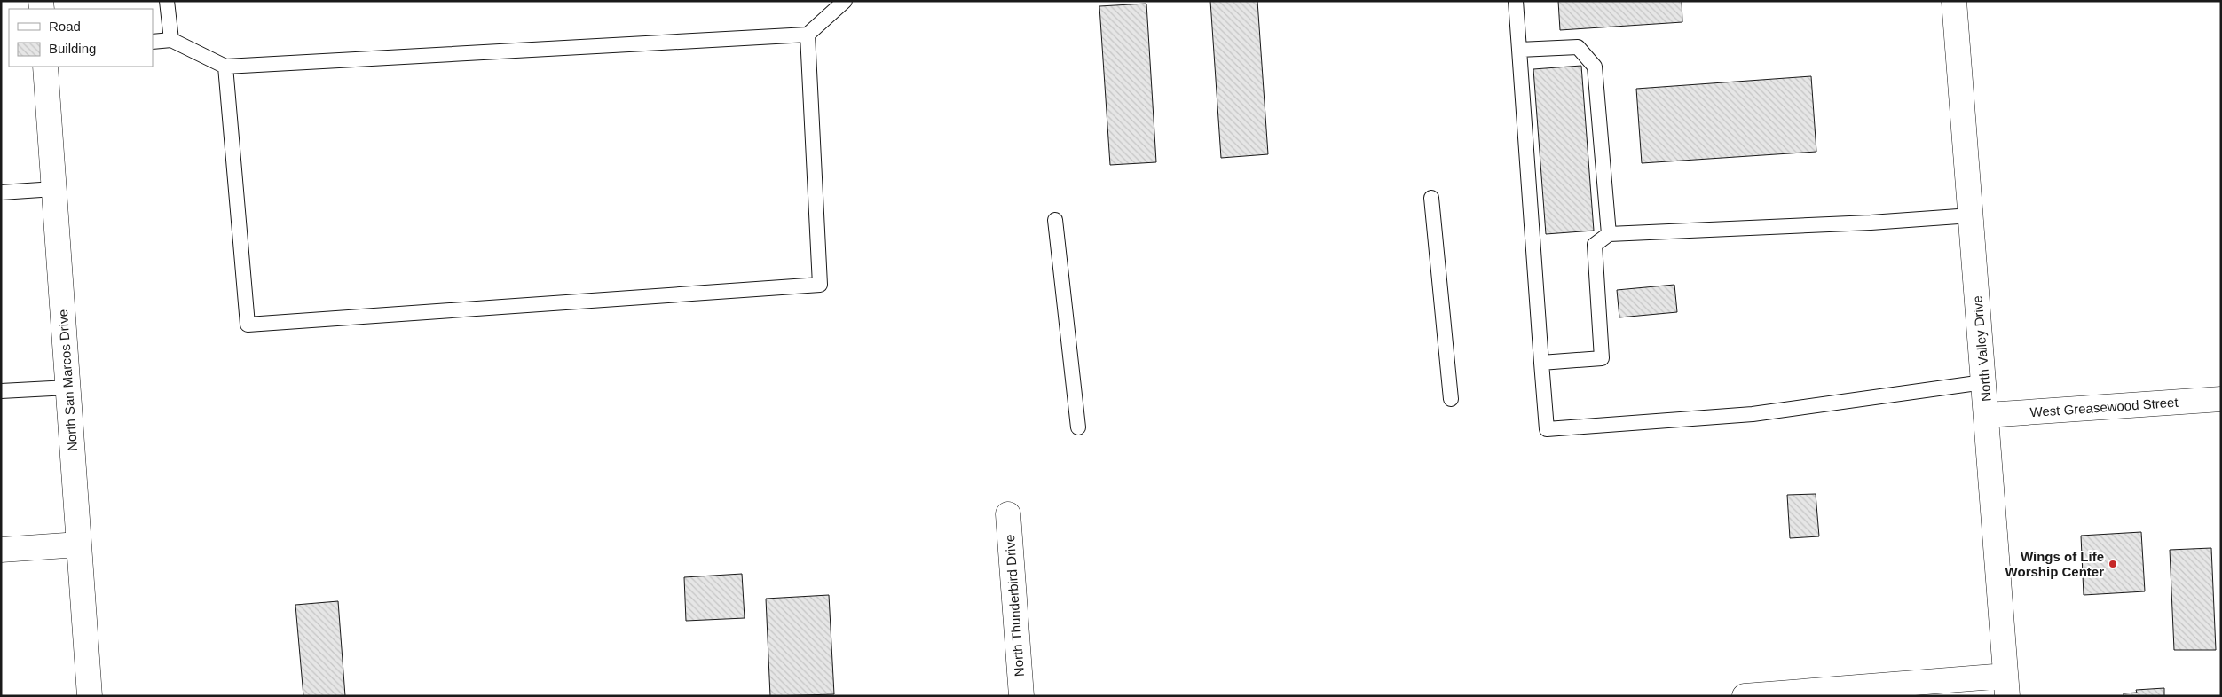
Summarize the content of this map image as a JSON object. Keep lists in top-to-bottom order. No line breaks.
{"streets":{"street":["North Valley Drive","North San Marcos Drive","West Greasewood Street","North Thunderbird Drive"]},"crossings":[["North Valley Drive","West Greasewood Street"]],"places":["Wings of Life Worship Center"],"legend":["Road","Building"]}
